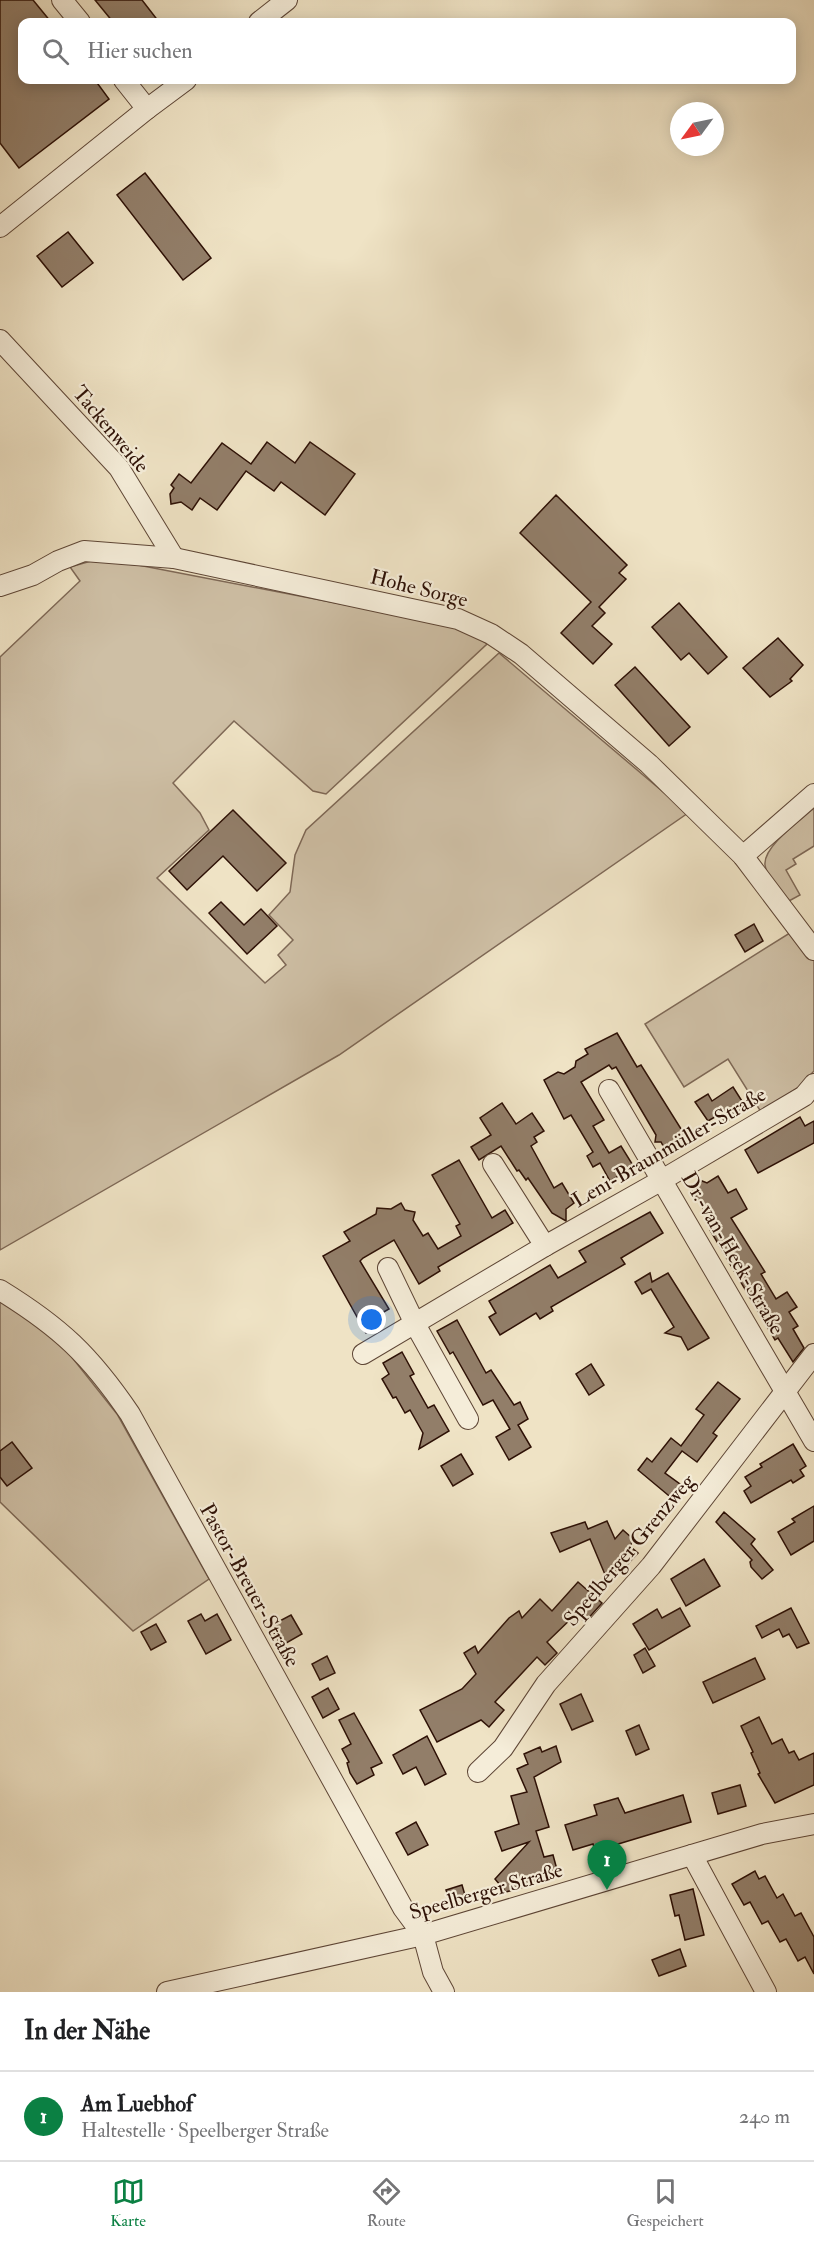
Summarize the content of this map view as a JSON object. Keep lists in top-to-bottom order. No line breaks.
{"streets":{"street":["Tackenweide","Hohe Sorge","Leni-Braunmüller-Straße","Dr.-van-Heek-Straße","Speelberger Grenzweg","Pastor-Breuer-Straße","Speelberger Straße"]},"crossings":[["Tackenweide","Hohe Sorge"],["Leni-Braunmüller-Straße","Dr.-van-Heek-Straße"],["Dr.-van-Heek-Straße","Speelberger Grenzweg"],["Pastor-Breuer-Straße","Speelberger Straße"]],"north":"bottom left","page":{"search":"Hier suchen","pins":"1","heading":"In der Nähe","list":[{"mark":"1","name":"Am Luebhof","note":"Haltestelle · Speelberger Straße","value":"240 m"}],"nav":["Karte","Route","Gespeichert"]}}
